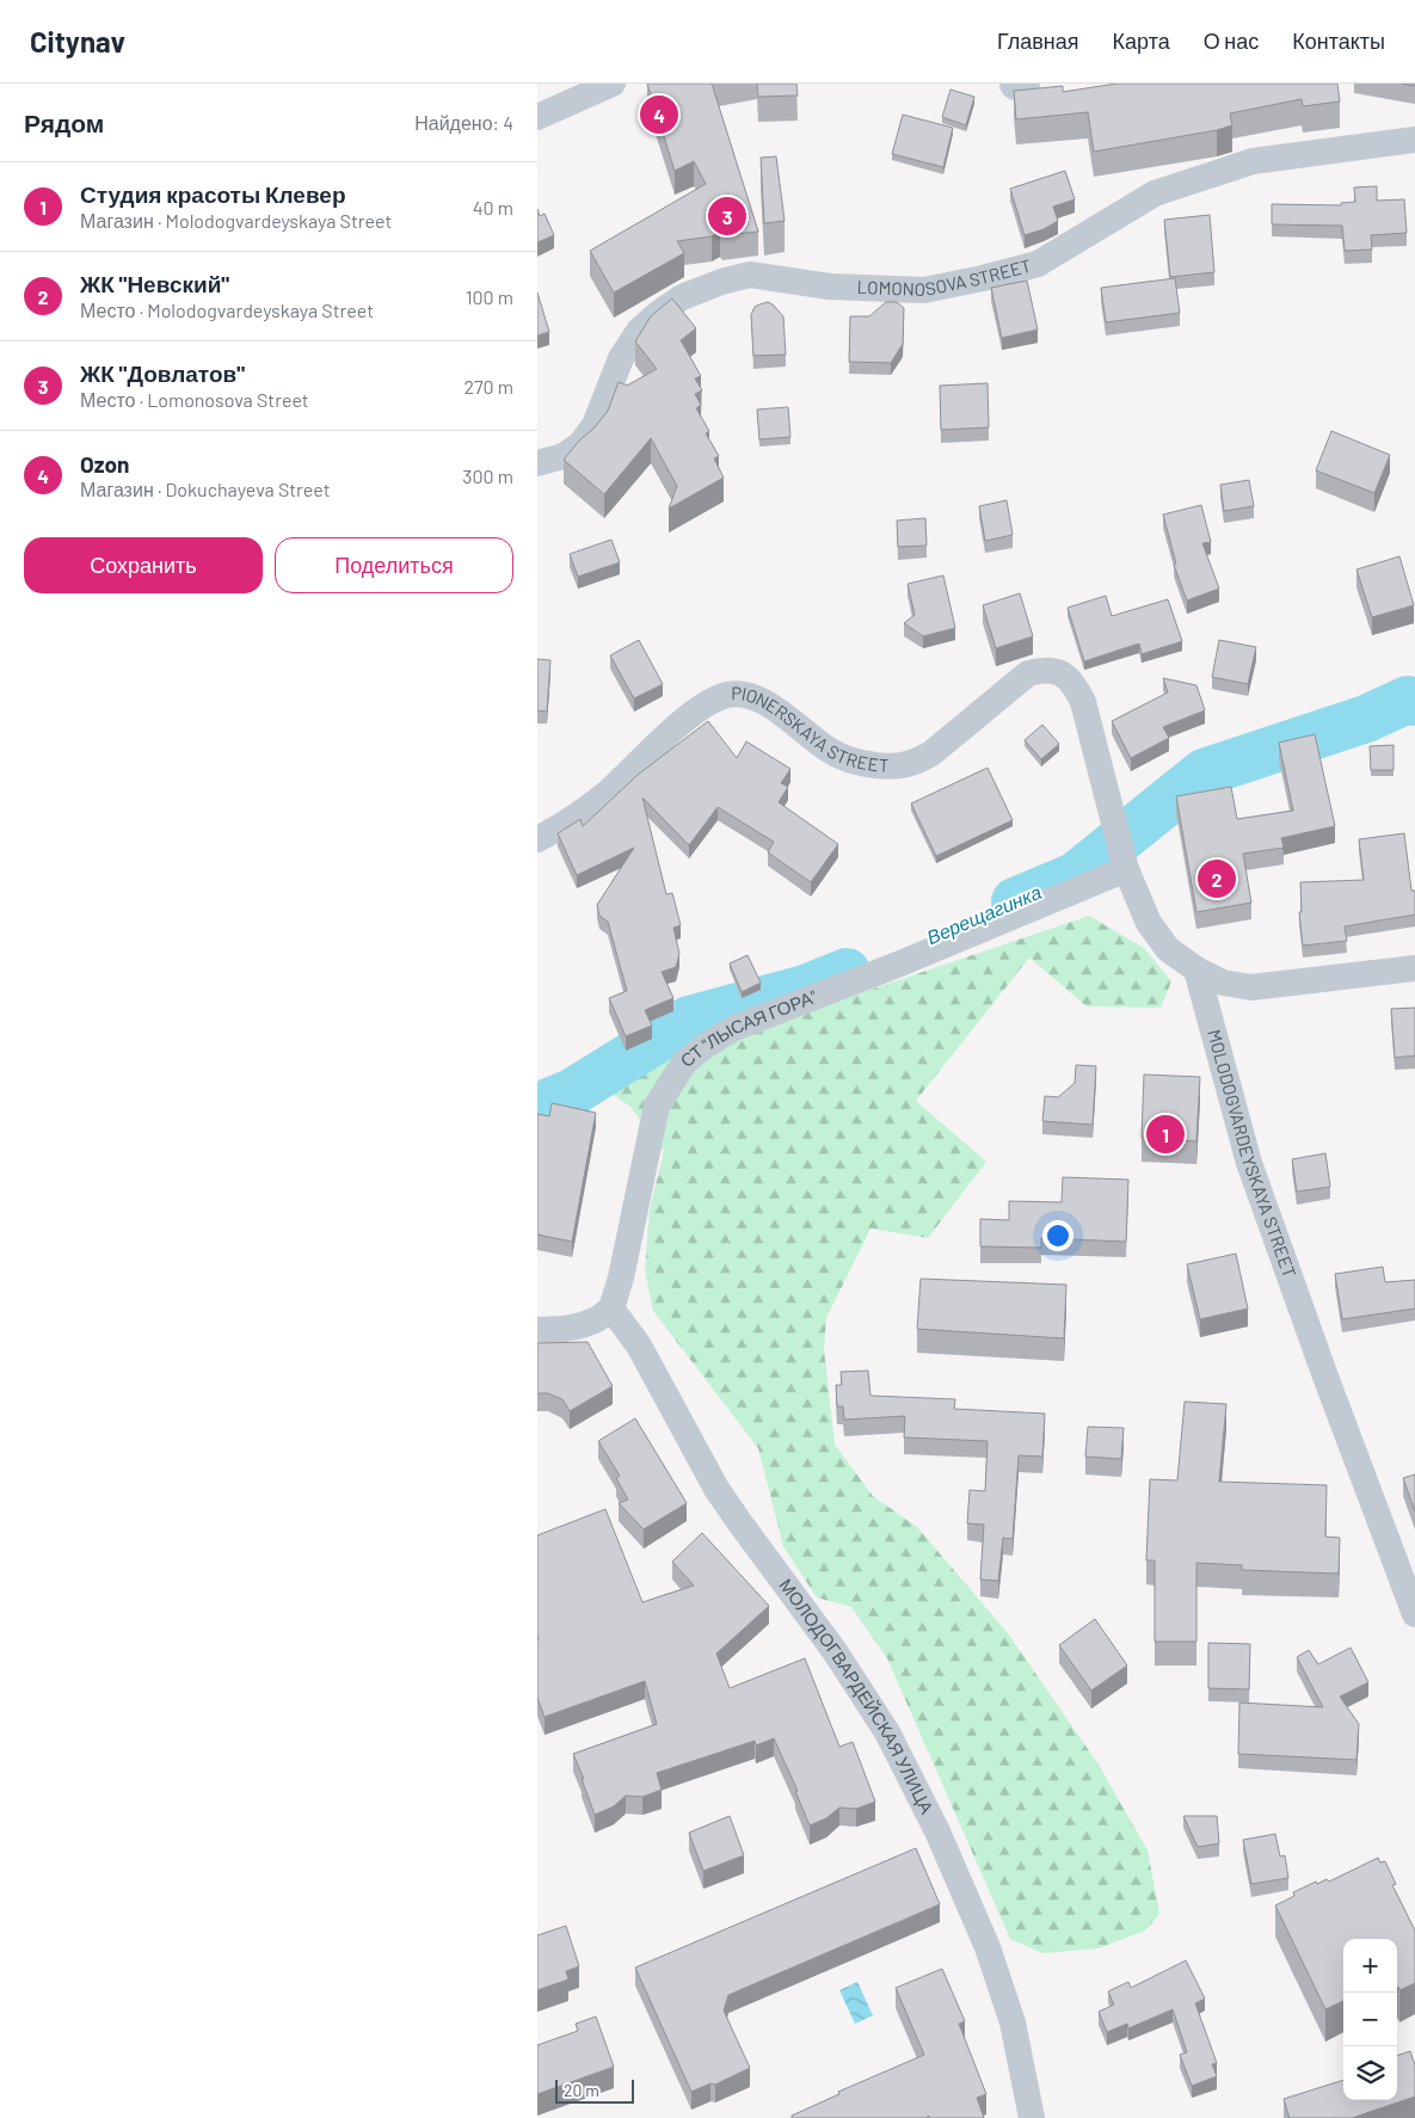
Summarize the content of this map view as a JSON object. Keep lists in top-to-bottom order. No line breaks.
{"streets":{"street":["LOMONOSOVA STREET","PIONERSKAYA STREET","СТ \"ЛЫСАЯ ГОРА\"","MOLODOGVARDEYSKAYA STREET","МОЛОДОГВАРДЕЙСКАЯ УЛИЦА"]},"crossings":[["PIONERSKAYA STREET","СТ \"ЛЫСАЯ ГОРА\""],["СТ \"ЛЫСАЯ ГОРА\"","МОЛОДОГВАРДЕЙСКАЯ УЛИЦА"]],"water":["Верещагинка"],"scale_bar":"20 m","page":{"header":"Citynav","nav":["Главная","Карта","О нас","Контакты"],"heading":["Рядом","Найдено: 4"],"pins":["4","3","2","1"],"list":[{"mark":"1","name":"Студия красоты Клевер","note":"Магазин · Molodogvardeyskaya Street","value":"40 m"},{"mark":"2","name":"ЖК \"Невский\"","note":"Место · Molodogvardeyskaya Street","value":"100 m"},{"mark":"3","name":"ЖК \"Довлатов\"","note":"Место · Lomonosova Street","value":"270 m"},{"mark":"4","name":"Ozon","note":"Магазин · Dokuchayeva Street","value":"300 m"}],"buttons":["Сохранить","Поделиться"],"map_buttons":["+","−"],"scale":"20 m"}}
